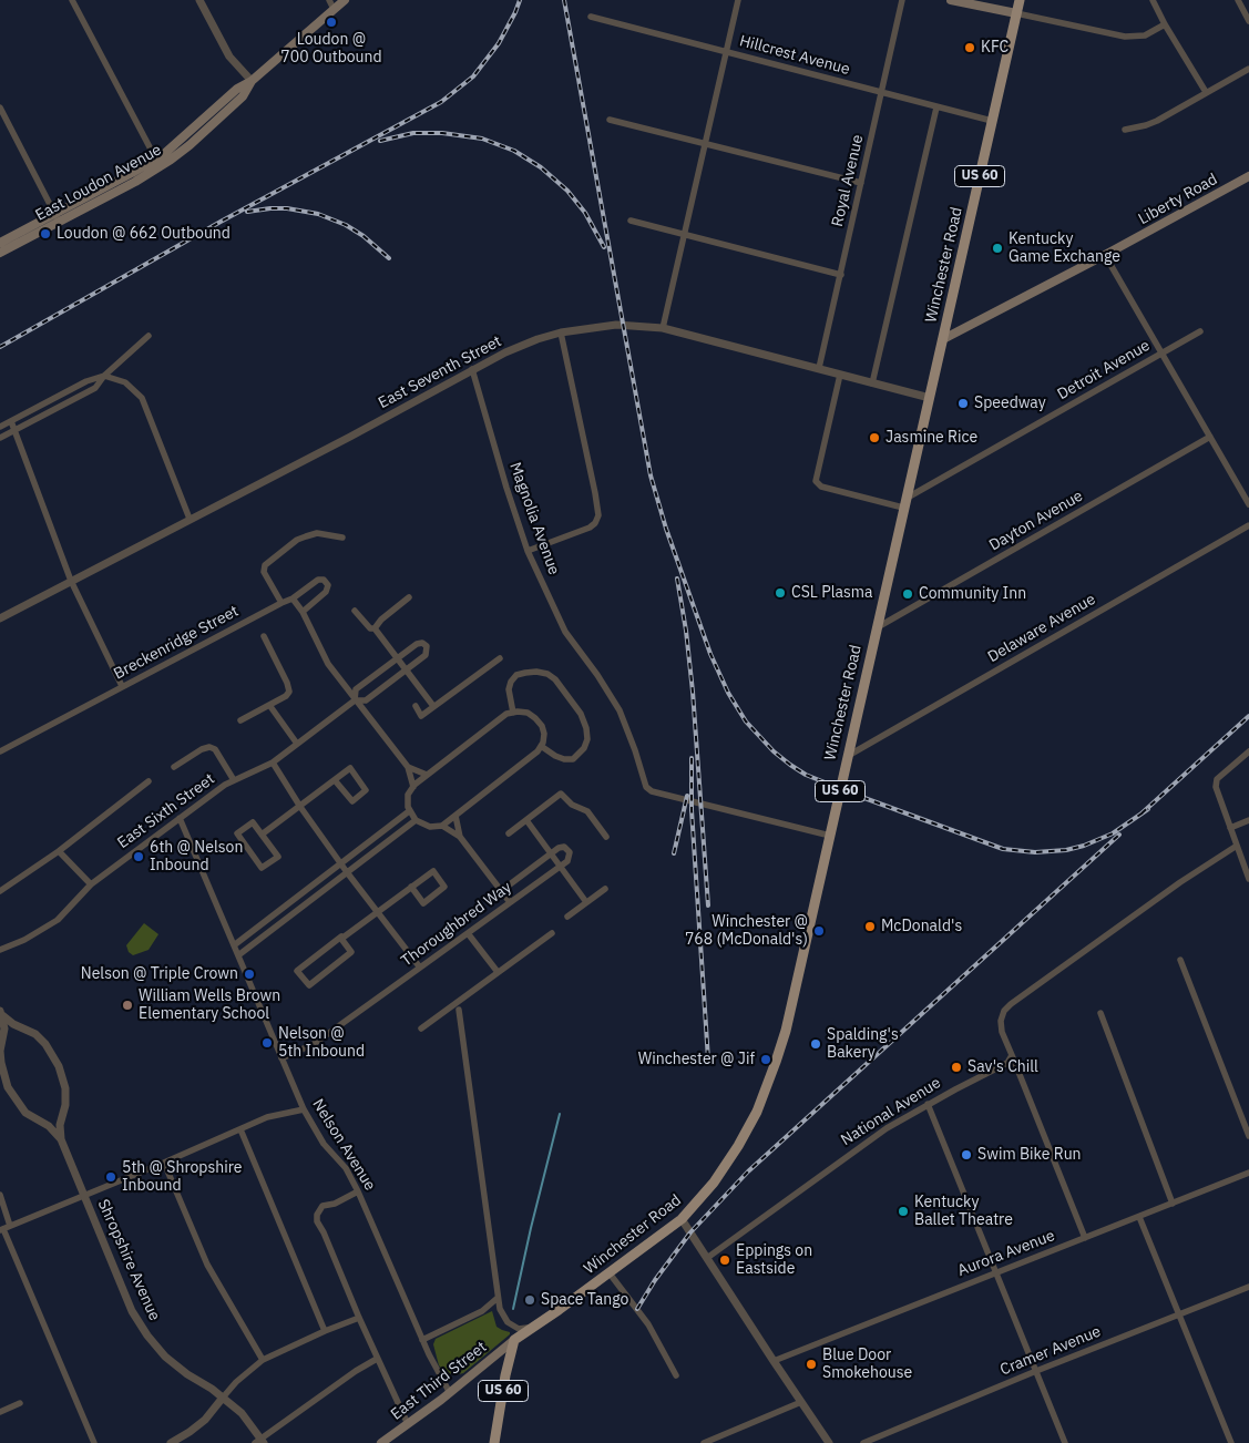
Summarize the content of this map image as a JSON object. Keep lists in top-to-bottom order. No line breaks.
{"streets":{"main road":["US 60","East Loudon Avenue","Liberty Road","Winchester Road","East Third Street"],"street":["Hillcrest Avenue","Royal Avenue","Detroit Avenue","East Seventh Street","Magnolia Avenue","Dayton Avenue","Delaware Avenue","Breckenridge Street","East Sixth Street","Thoroughbred Way","National Avenue","Nelson Avenue","Aurora Avenue","Shropshire Avenue","Cramer Avenue"]},"crossings":[["Hillcrest Avenue","Royal Avenue"],["Hillcrest Avenue","Winchester Road"],["US 60","Winchester Road"],["US 60","East Third Street"],["Royal Avenue","East Seventh Street"],["Liberty Road","Winchester Road"],["Winchester Road","Detroit Avenue"],["Winchester Road","East Seventh Street"],["Winchester Road","Magnolia Avenue"],["Winchester Road","Dayton Avenue"],["Winchester Road","Delaware Avenue"],["Winchester Road","East Third Street"],["East Seventh Street","Magnolia Avenue"],["East Sixth Street","Nelson Avenue"],["Thoroughbred Way","Nelson Avenue"],["Nelson Avenue","East Third Street"]],"places":["Loudon @ 700 Outbound","KFC","Loudon @ 662 Outbound","Kentucky Game Exchange","Speedway","Jasmine Rice","CSL Plasma","Community Inn","6th @ Nelson Inbound","McDonald's","Winchester @ 768 (McDonald's)","Nelson @ Triple Crown","William Wells Brown Elementary School","Nelson @ 5th Inbound","Spalding's Bakery","Winchester @ Jif","Sav's Chill","Swim Bike Run","5th @ Shropshire Inbound","Kentucky Ballet Theatre","Eppings on Eastside","Space Tango","Blue Door Smokehouse"]}
